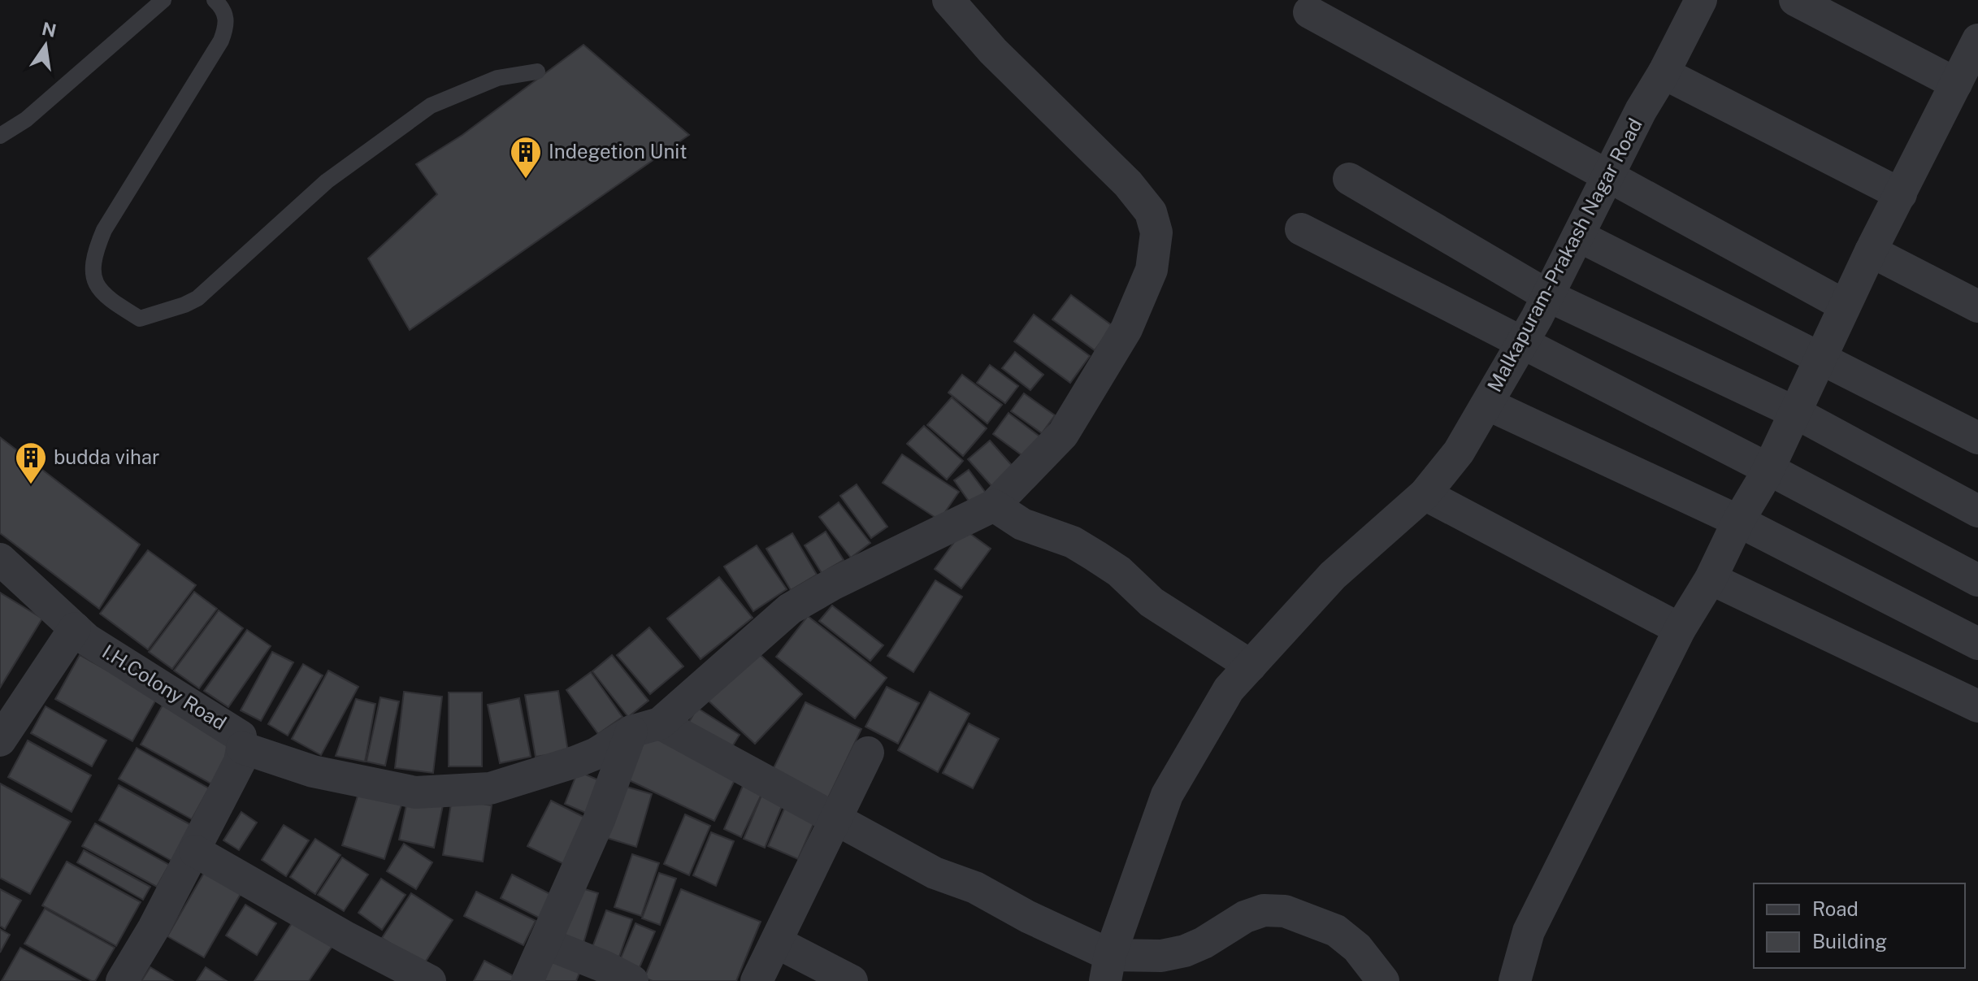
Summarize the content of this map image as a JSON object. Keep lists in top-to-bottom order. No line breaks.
{"streets":{"street":["Malkapuram- Prakash Nagar Road","I.H.Colony Road"]},"places":{"building":["Indegetion Unit","budda vihar"]},"legend":["Road","Building"],"north":"top"}
